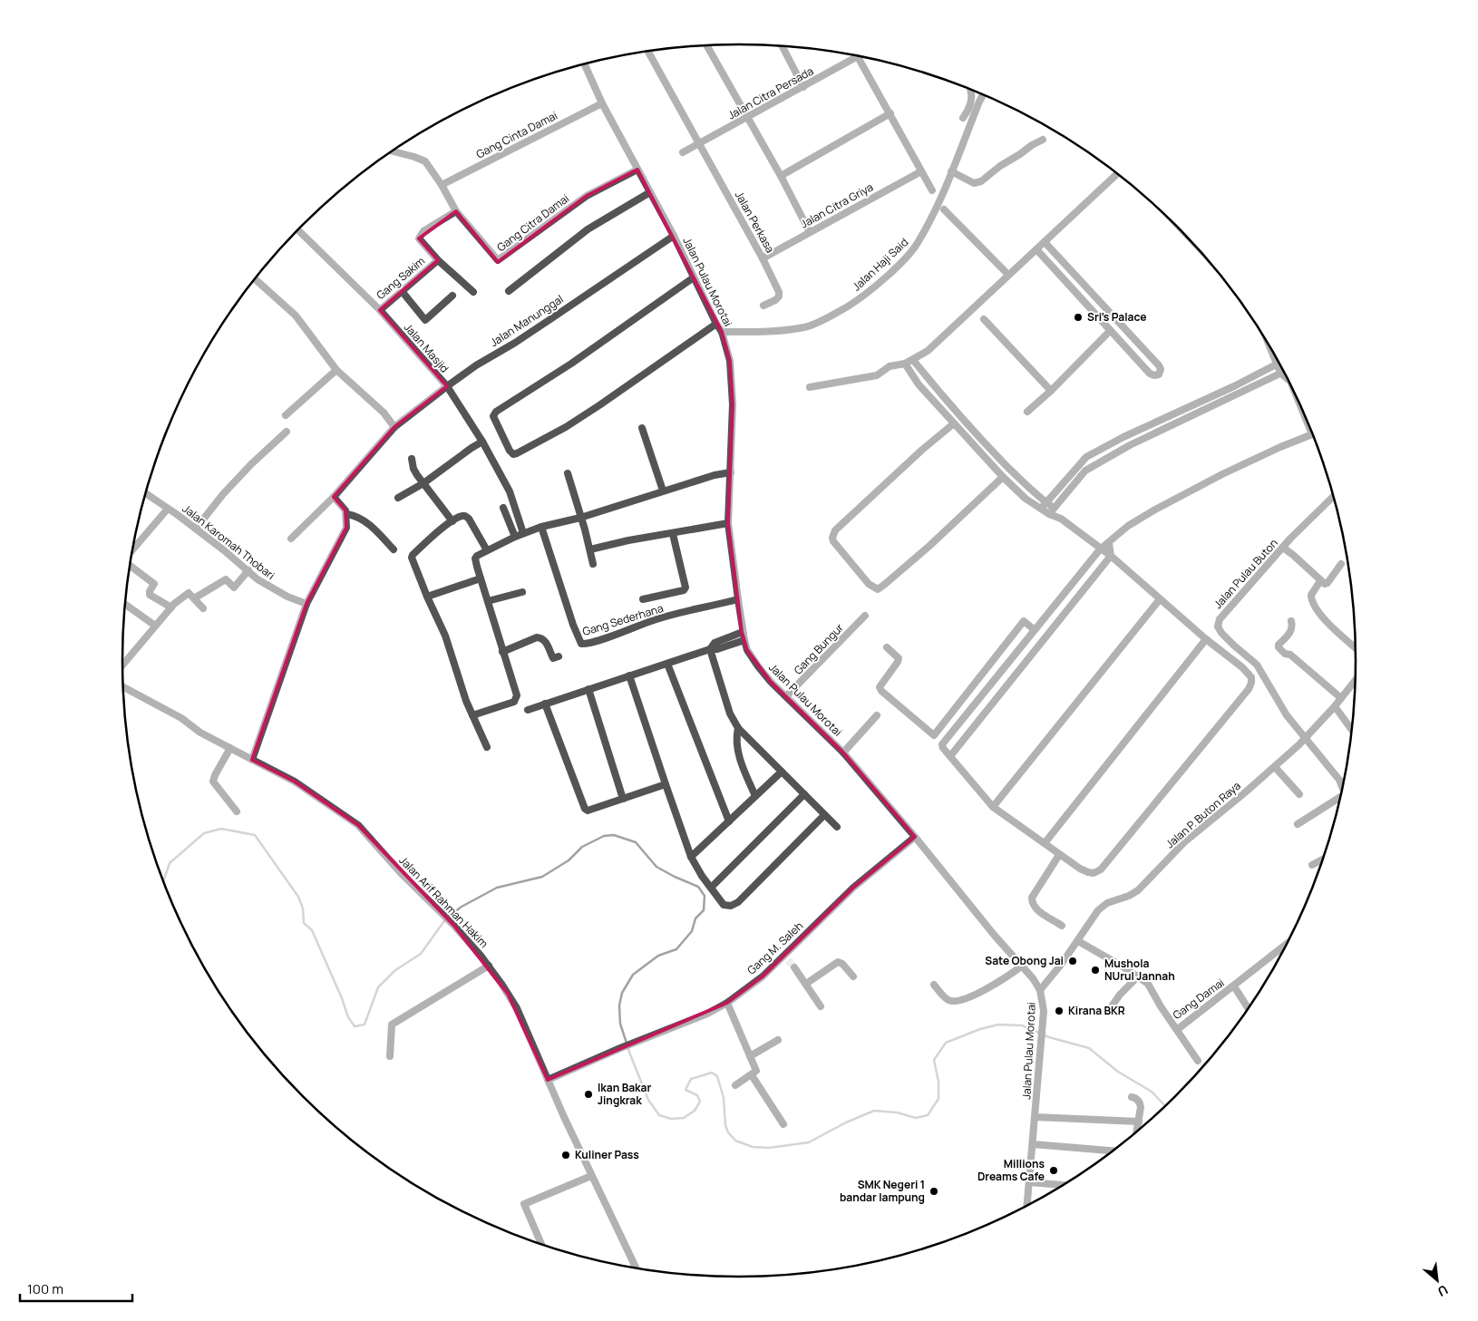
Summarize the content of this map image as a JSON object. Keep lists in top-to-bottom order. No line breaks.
{"streets":{"street":["Jalan Citra Persada","Gang Cinta Damai","Jalan Citra Griya","Jalan Perkasa","Gang Citra Damai","Jalan Haji Said","Gang Sakim","Jalan Pulau Morotai","Jalan Manunggal","Jalan Masjid","Jalan Karomah Thobari","Jalan Pulau Buton","Gang Sederhana","Gang Bungur","Jalan P. Buton Raya","Jalan Arif Rahman Hakim","Gang M. Saleh","Gang Damai"]},"crossings":[["Jalan Citra Persada","Jalan Perkasa"],["Gang Cinta Damai","Jalan Pulau Morotai"],["Jalan Citra Griya","Jalan Perkasa"],["Gang Citra Damai","Gang Sakim"],["Gang Citra Damai","Jalan Pulau Morotai"],["Jalan Haji Said","Jalan Pulau Morotai"],["Gang Sakim","Jalan Masjid"],["Jalan Pulau Morotai","Jalan Manunggal"],["Jalan Pulau Morotai","Gang Sederhana"],["Jalan Pulau Morotai","Gang Bungur"],["Jalan Pulau Morotai","Jalan P. Buton Raya"],["Jalan Pulau Morotai","Gang M. Saleh"],["Jalan Manunggal","Jalan Masjid"],["Jalan Pulau Buton","Jalan P. Buton Raya"],["Jalan P. Buton Raya","Gang Damai"],["Jalan Arif Rahman Hakim","Gang M. Saleh"]],"places":["Sri's Palace","Sate Obong Jai","Mushola NUrul Jannah","Kirana BKR","Ikan Bakar Jingkrak","Kuliner Pass","Millions Dreams Cafe","SMK Negeri 1 bandar lampung"],"scale_bar":"100 m","north":"bottom right"}
